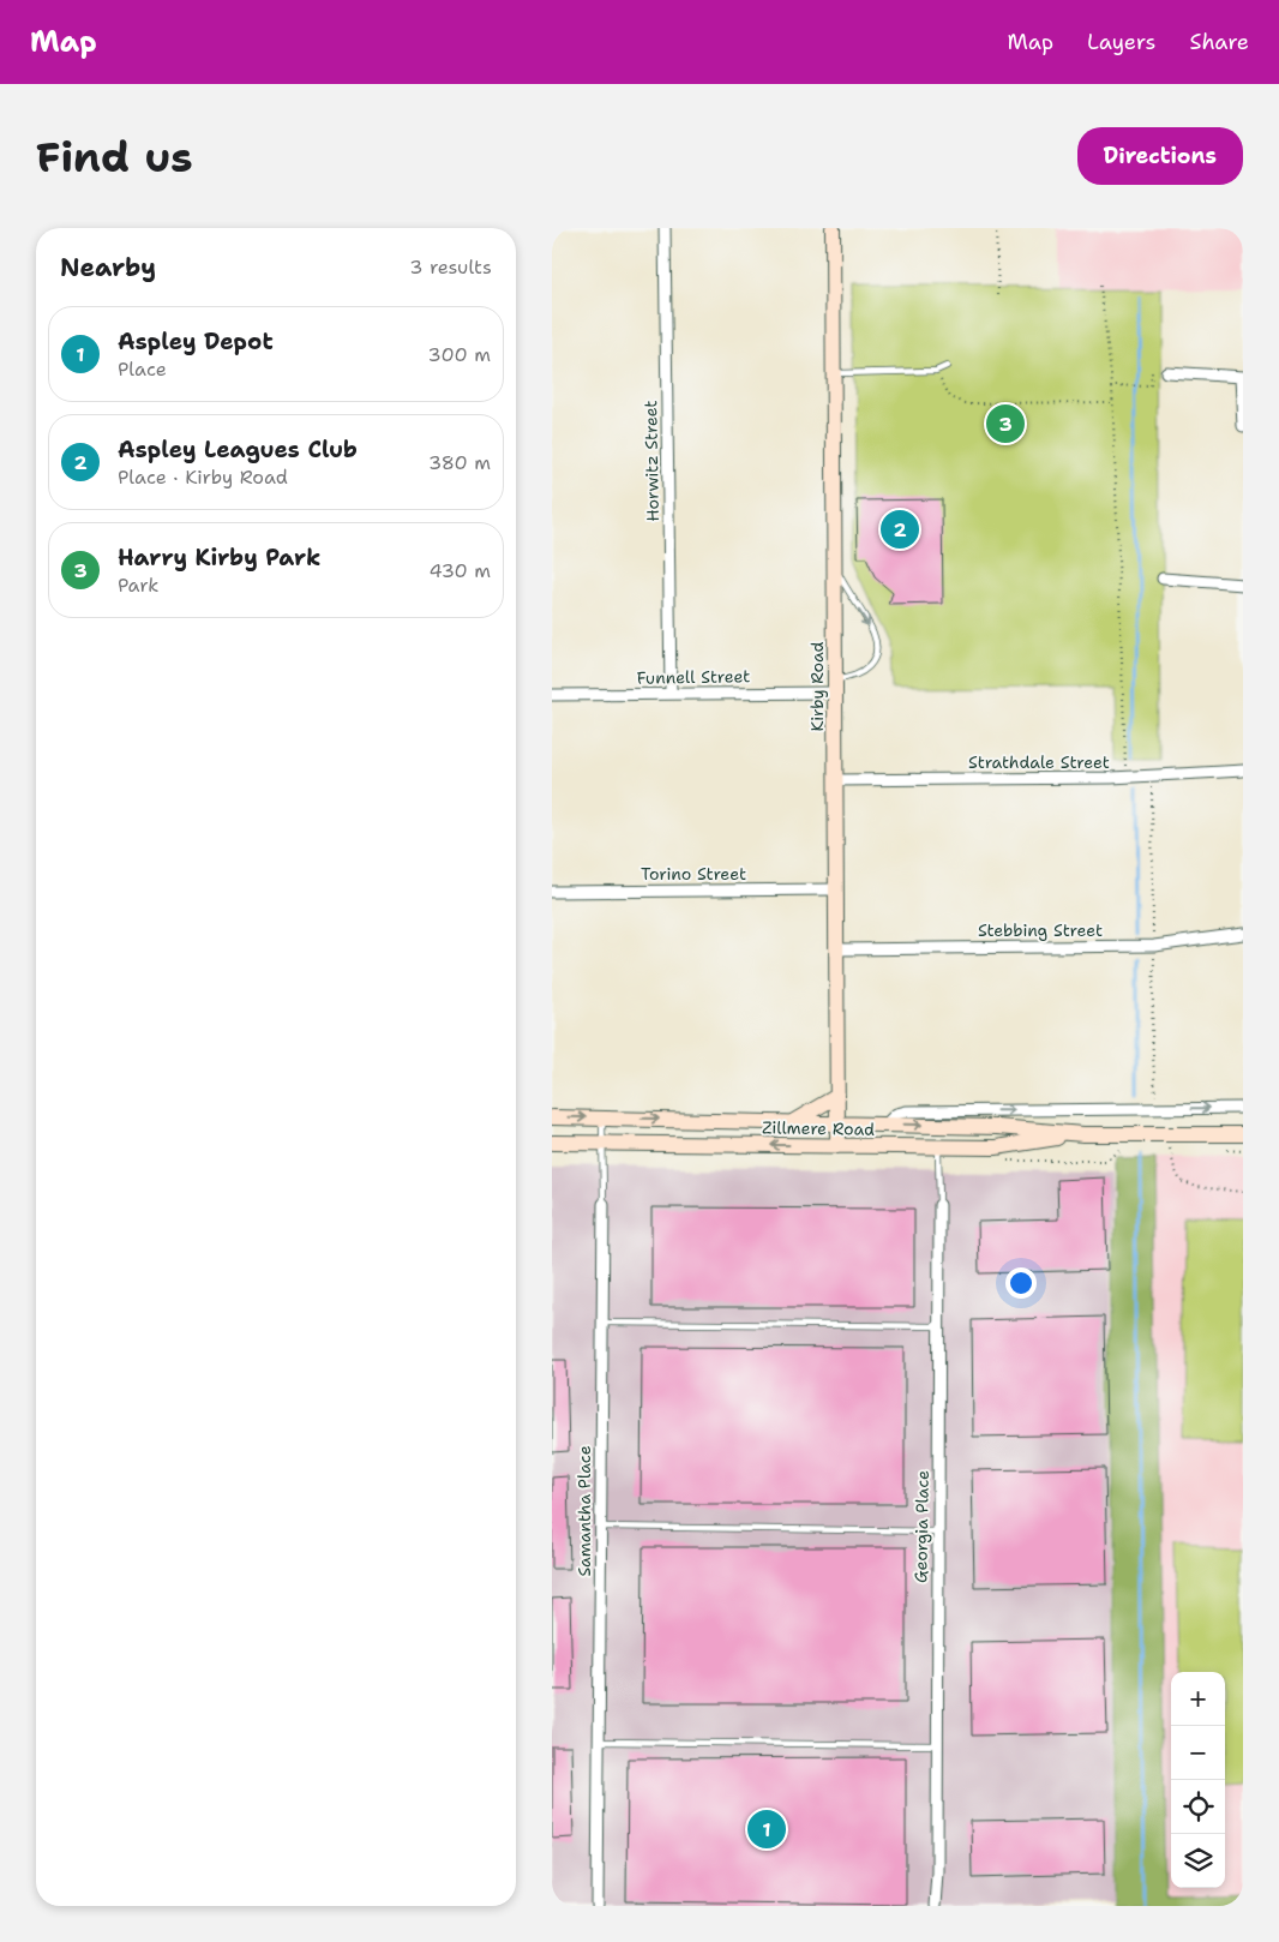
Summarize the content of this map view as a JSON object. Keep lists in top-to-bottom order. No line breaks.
{"streets":{"main road":["Kirby Road","Zillmere Road"],"street":["Horwitz Street","Funnell Street","Strathdale Street","Torino Street","Stebbing Street","Samantha Place","Georgia Place"]},"crossings":[["Horwitz Street","Funnell Street"],["Funnell Street","Kirby Road"],["Kirby Road","Strathdale Street"],["Kirby Road","Torino Street"],["Kirby Road","Stebbing Street"],["Kirby Road","Zillmere Road"],["Zillmere Road","Samantha Place"],["Zillmere Road","Georgia Place"]],"page":{"header":"Map","nav":["Map","Layers","Share"],"buttons":"Directions","title":"Find us","heading":["Nearby","3 results"],"list":[{"mark":"1","name":"Aspley Depot","note":"Place","value":"300 m"},{"mark":"2","name":"Aspley Leagues Club","note":"Place · Kirby Road","value":"380 m"},{"mark":"3","name":"Harry Kirby Park","note":"Park","value":"430 m"}],"pins":["3","2","1"],"map_buttons":["+","−"]}}
